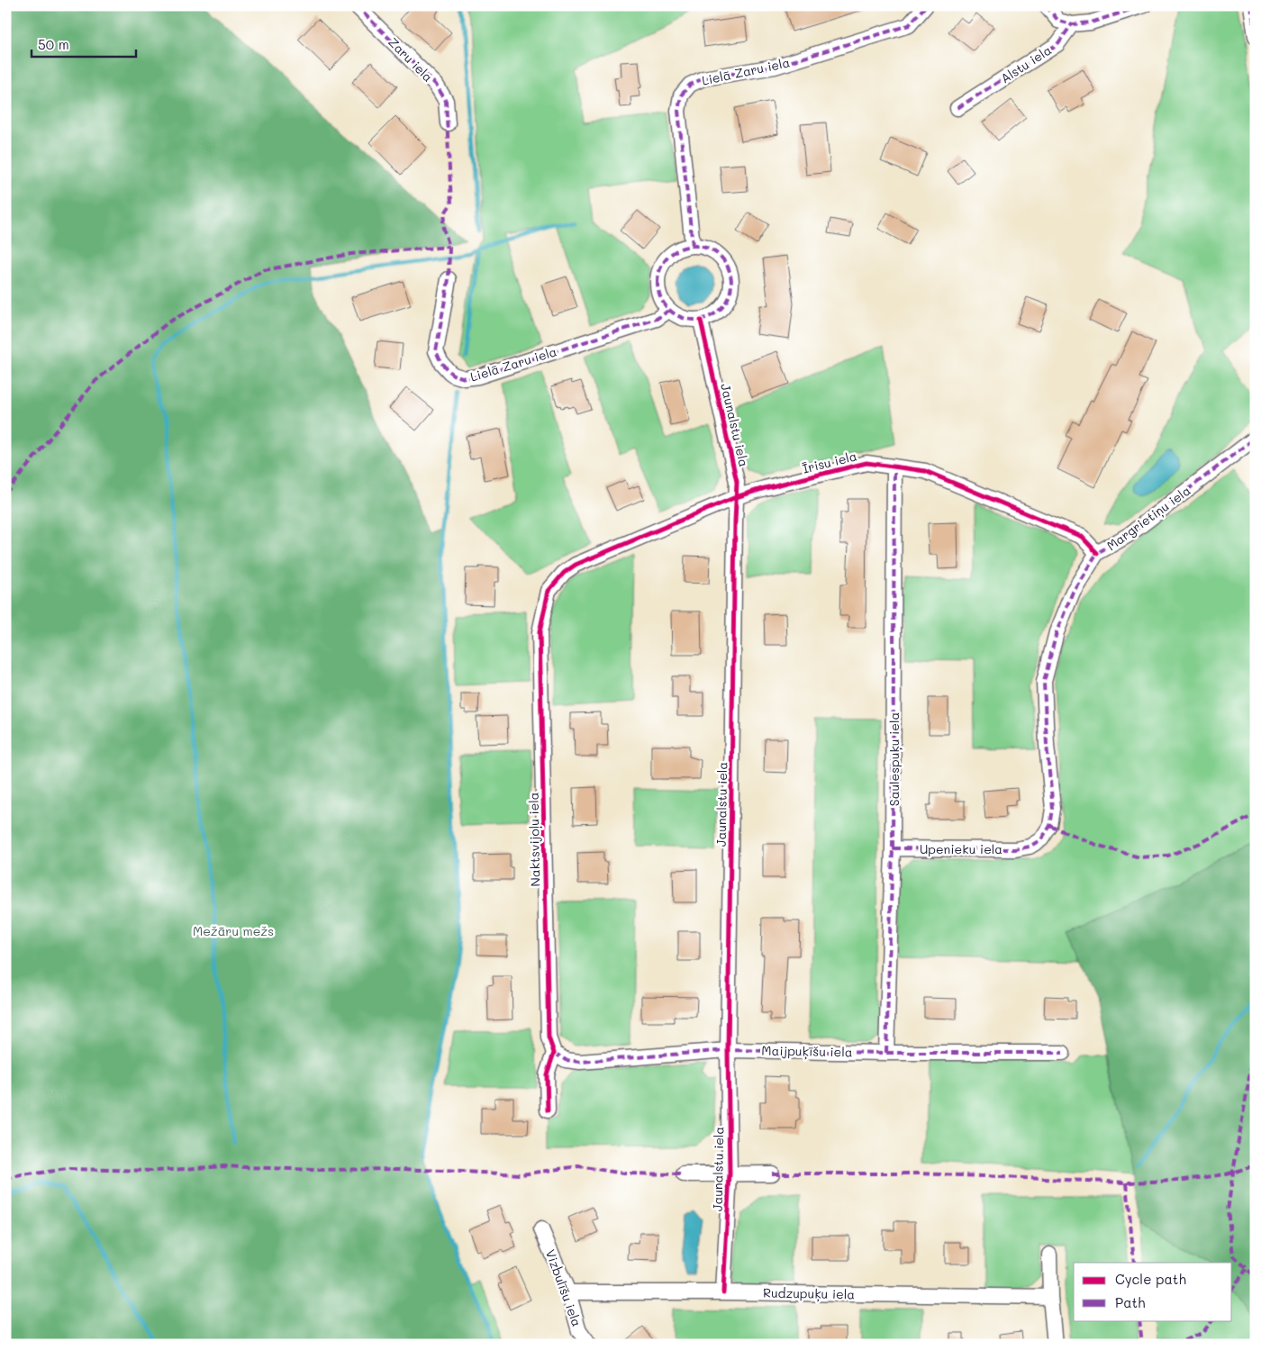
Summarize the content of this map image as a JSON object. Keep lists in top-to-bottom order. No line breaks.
{"streets":{"street":["Zaru iela","Alstu iela","Lielā Zaru iela","Jaunalstu iela","Īrisu iela","Margrietiņu iela","Saulespuķu iela","Naktsvijoļu iela","Upenieku iela","Maijpuķīšu iela","Vizbulīšu iela","Rudzupuķu iela"]},"crossings":[["Lielā Zaru iela","Jaunalstu iela"],["Jaunalstu iela","Īrisu iela"],["Jaunalstu iela","Maijpuķīšu iela"],["Jaunalstu iela","Rudzupuķu iela"],["Īrisu iela","Margrietiņu iela"],["Īrisu iela","Saulespuķu iela"],["Īrisu iela","Naktsvijoļu iela"],["Margrietiņu iela","Upenieku iela"],["Saulespuķu iela","Upenieku iela"],["Saulespuķu iela","Maijpuķīšu iela"],["Naktsvijoļu iela","Maijpuķīšu iela"],["Vizbulīšu iela","Rudzupuķu iela"]],"parks":["Mežāru mežs"],"legend":["Cycle path","Path"],"scale_bar":"50 m"}
